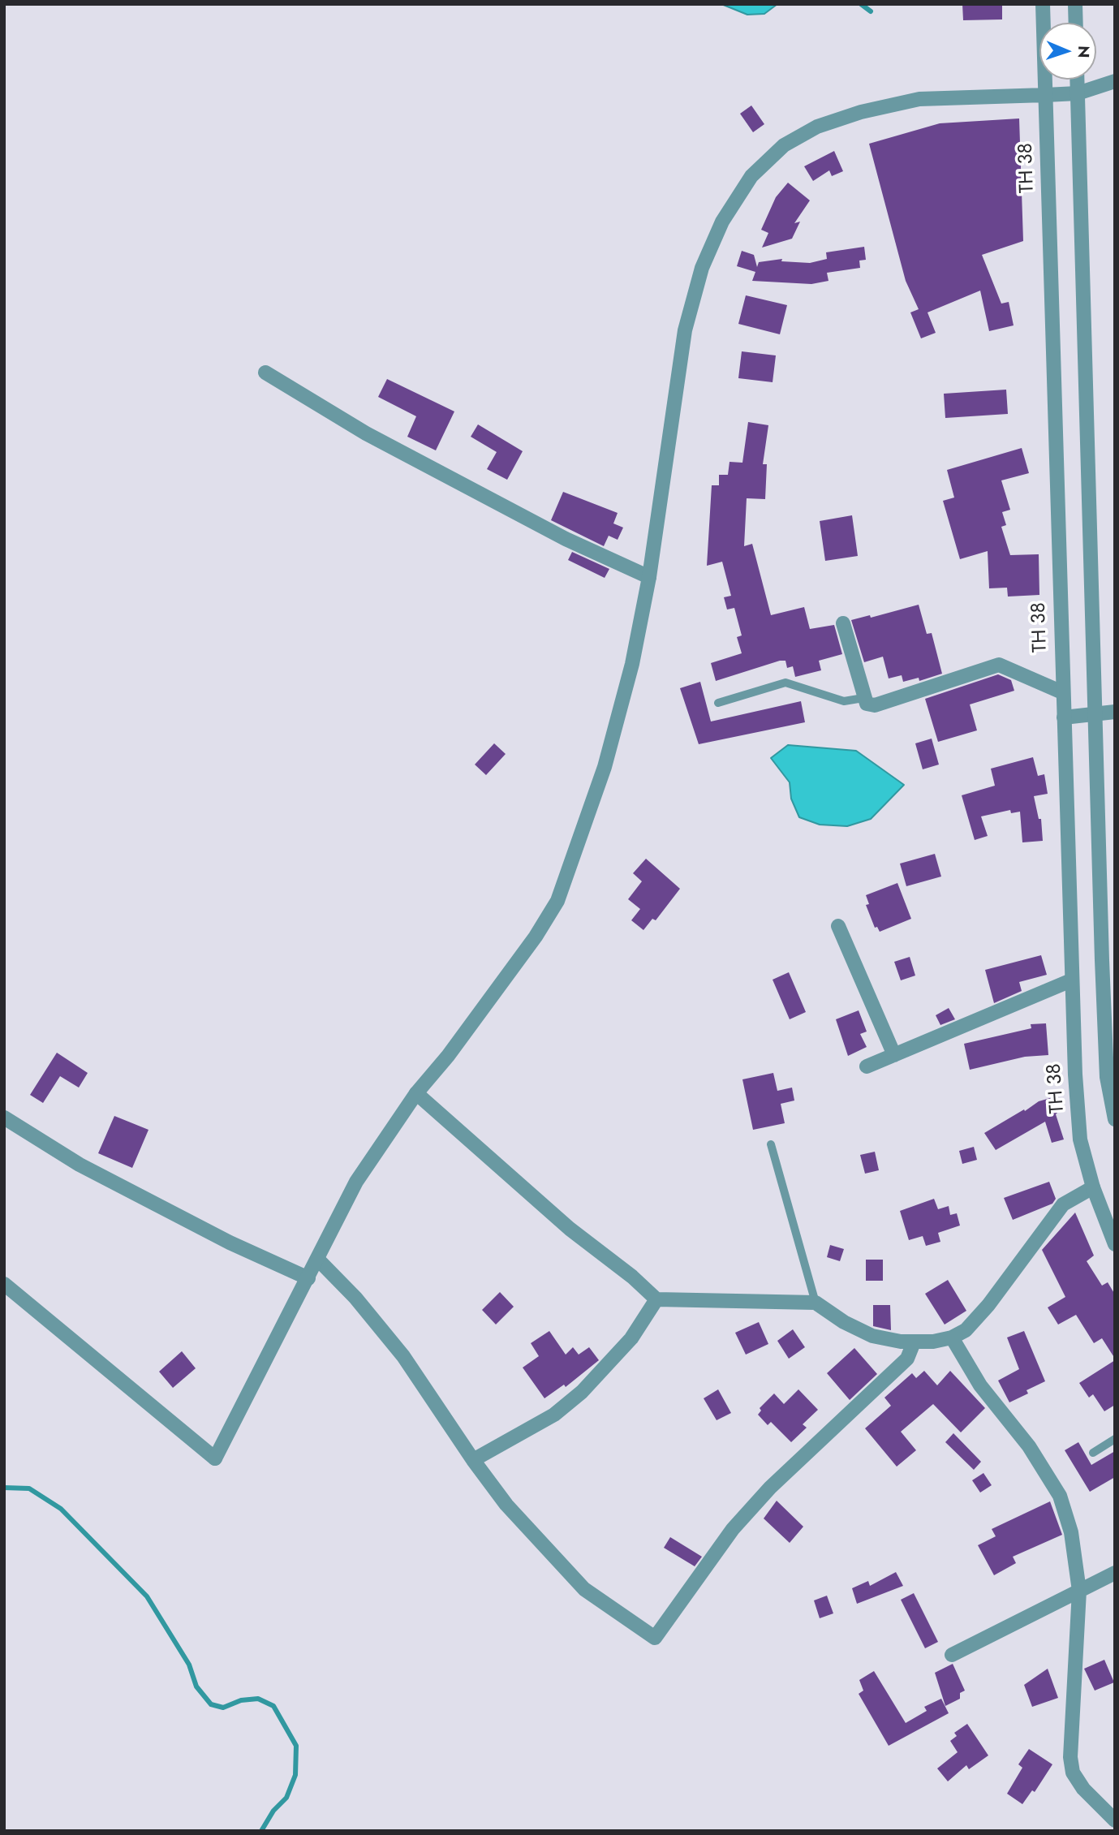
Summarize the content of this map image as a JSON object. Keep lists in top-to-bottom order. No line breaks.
{"streets":{"street":["TH 38"]},"north":"right"}
